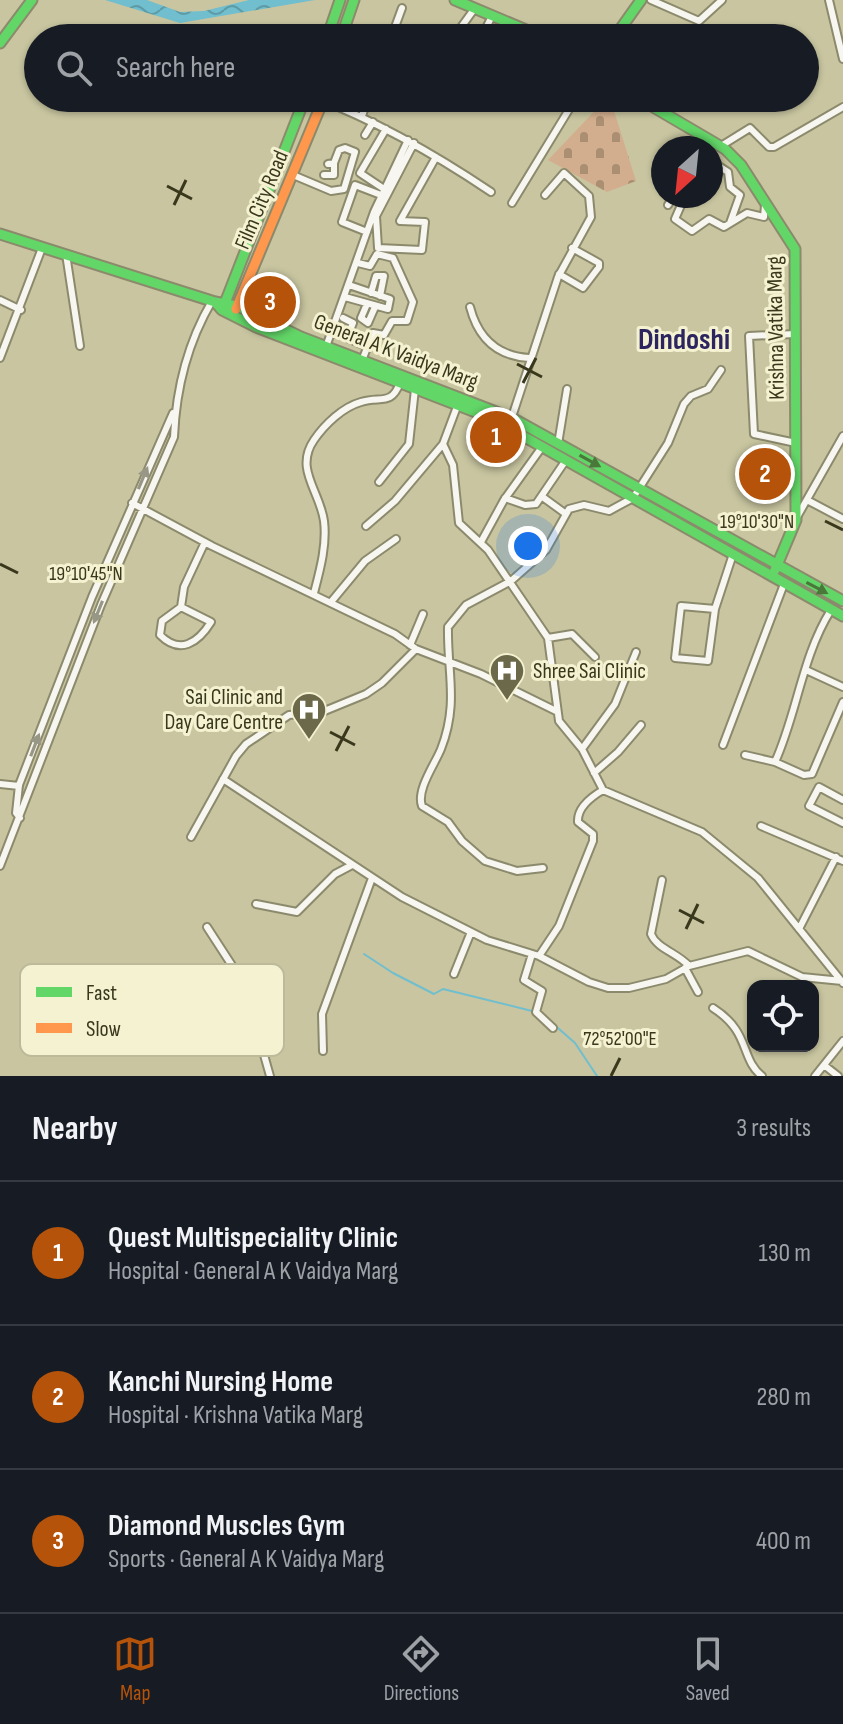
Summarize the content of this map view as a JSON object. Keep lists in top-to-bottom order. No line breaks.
{"streets":{"main road":["Film City Road","Krishna Vatika Marg","General A K Vaidya Marg"]},"crossings":[["Film City Road","General A K Vaidya Marg"],["Krishna Vatika Marg","General A K Vaidya Marg"]],"districts":["Dindoshi"],"places":{"hospital":["Shree Sai Clinic","Sai Clinic and Day Care Centre"]},"legend":["Fast","Slow"],"north":"bottom left","page":{"search":"Search here","pins":["3","1","2"],"heading":["Nearby","3 results"],"list":[{"mark":"1","name":"Quest Multispeciality Clinic","note":"Hospital · General A K Vaidya Marg","value":"130 m"},{"mark":"2","name":"Kanchi Nursing Home","note":"Hospital · Krishna Vatika Marg","value":"280 m"},{"mark":"3","name":"Diamond Muscles Gym","note":"Sports · General A K Vaidya Marg","value":"400 m"}],"nav":["Map","Directions","Saved"]},"coordinates":["19°10'30\"N","19°10'45\"N","72°52'00\"E"]}
